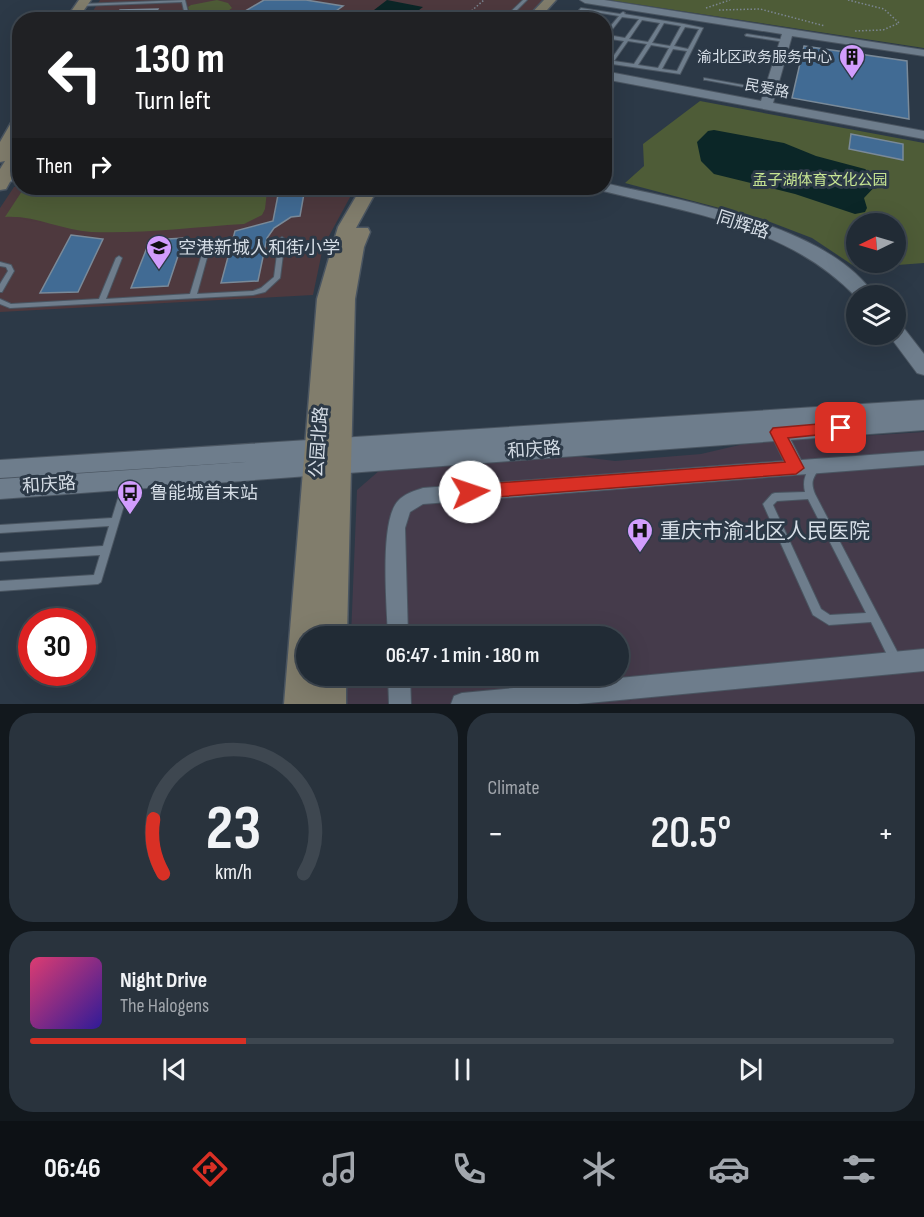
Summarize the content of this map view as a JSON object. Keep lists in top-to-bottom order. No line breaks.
{"streets":{"main road":["公园北路"],"street":["民爱路","同辉路","和庆路"]},"crossings":[["公园北路","和庆路"]],"parks":["孟子湖体育文化公园"],"places":{"building":["渝北区政务服务中心"],"school or university":["空港新城人和街小学"],"bus stop":["鲁能城首末站"],"hospital":["重庆市渝北区人民医院"]},"north":"left","page":{"turn":["130 m","Turn left"],"then":"Then","limit":"30","trip":"06:47 · 1 min · 180 m","tile":"Climate","heat":["−","20.5°","+"],"song":["Night Drive","The Halogens"],"tabs":"06:46","gauge":["23","km/h"]}}
